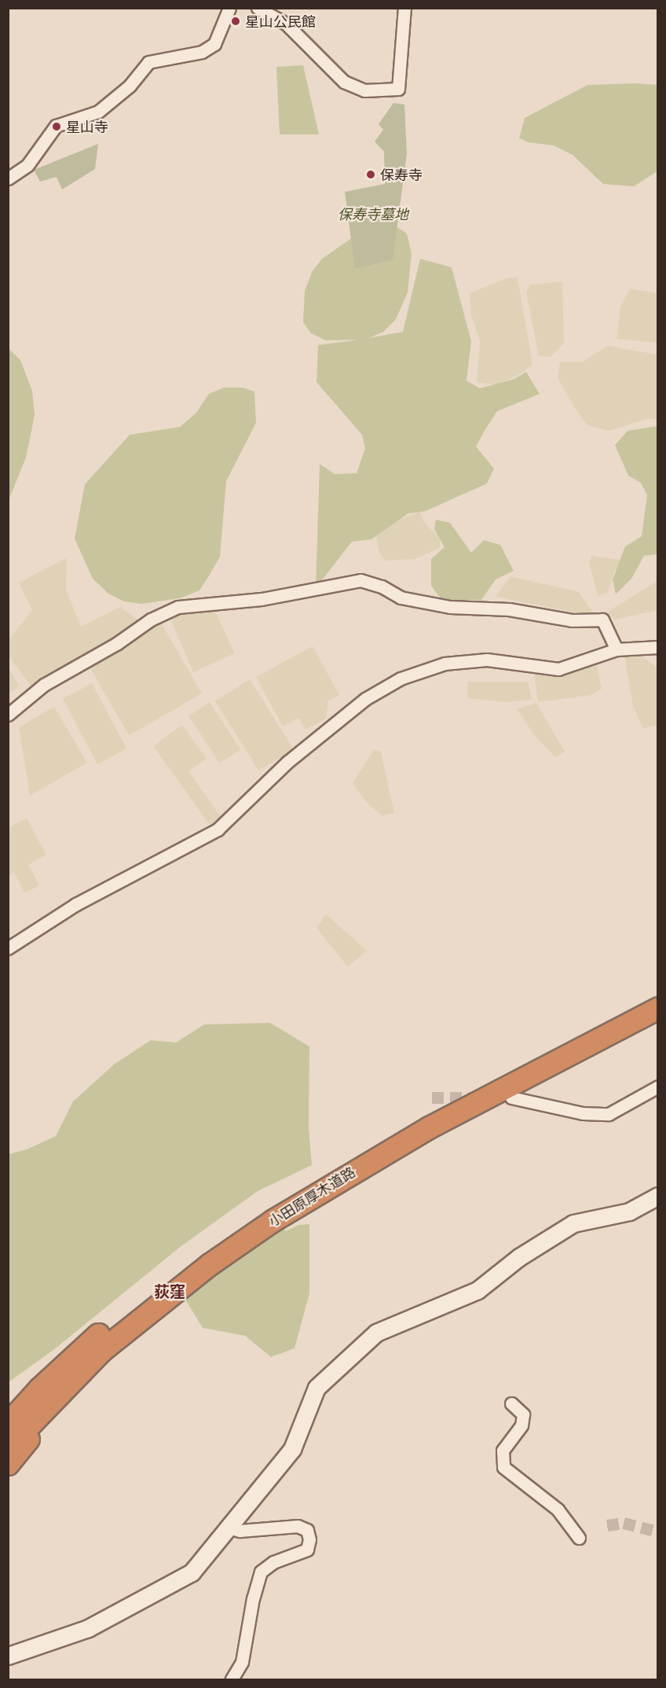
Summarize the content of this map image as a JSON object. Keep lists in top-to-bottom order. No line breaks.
{"streets":{"highway":["小田原厚木道路"]},"districts":["荻窪"],"parks":["保寿寺墓地"],"places":["星山公民館","星山寺","保寿寺"]}
